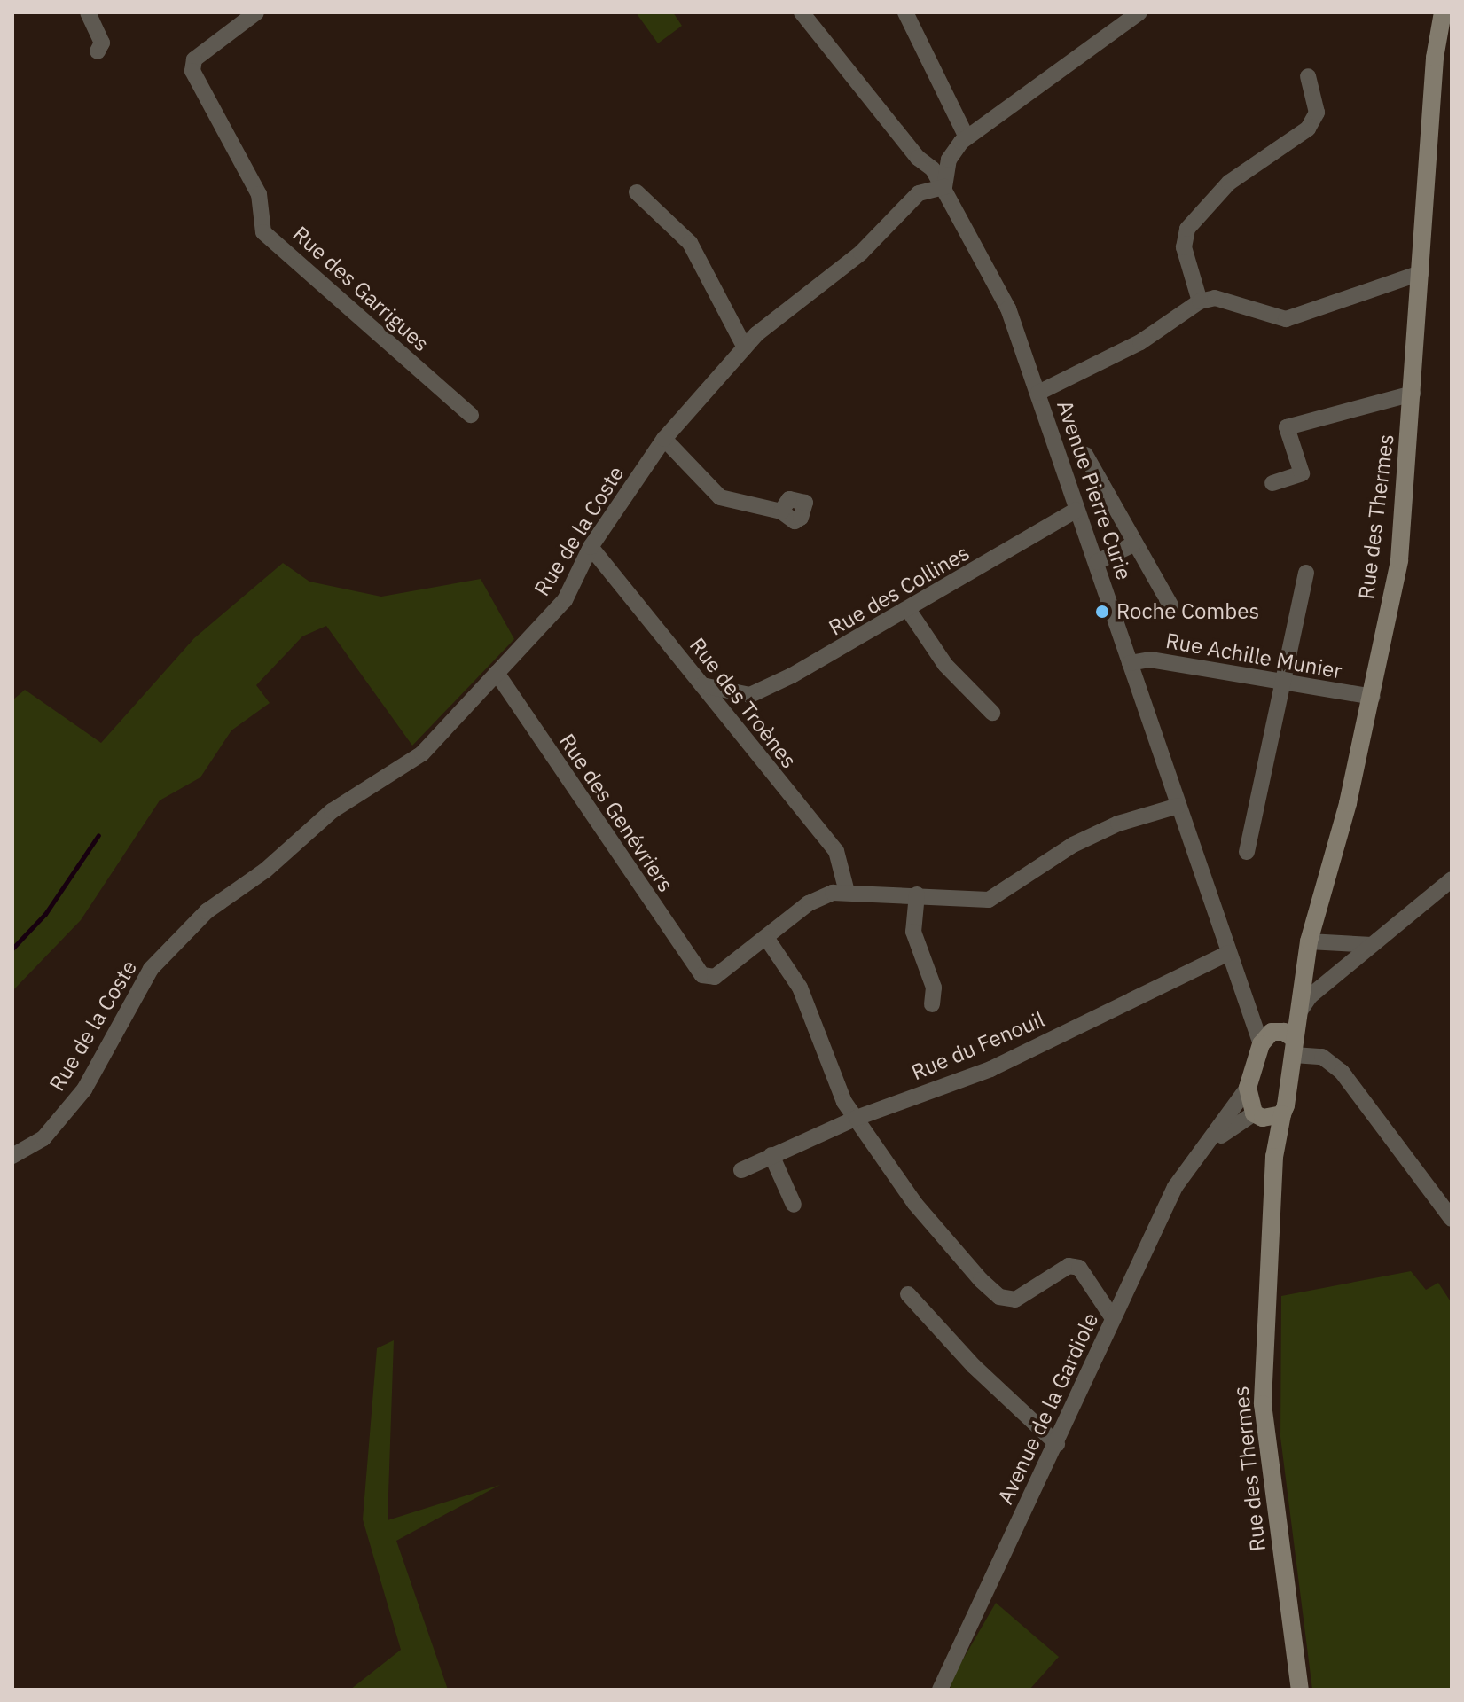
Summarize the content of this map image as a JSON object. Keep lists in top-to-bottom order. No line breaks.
{"streets":{"main road":["Rue des Thermes"],"street":["Rue des Garrigues","Avenue Pierre Curie","Rue de la Coste","Rue des Collines","Rue Achille Munier","Rue des Troènes","Rue des Genévriers","Rue du Fenouil","Avenue de la Gardiole"]},"crossings":[["Avenue Pierre Curie","Rue des Thermes"],["Avenue Pierre Curie","Rue de la Coste"],["Avenue Pierre Curie","Rue des Collines"],["Avenue Pierre Curie","Rue Achille Munier"],["Avenue Pierre Curie","Rue du Fenouil"],["Rue des Thermes","Rue Achille Munier"],["Rue des Thermes","Avenue de la Gardiole"],["Rue de la Coste","Rue des Troènes"],["Rue de la Coste","Rue des Genévriers"]],"places":["Roche Combes"]}
